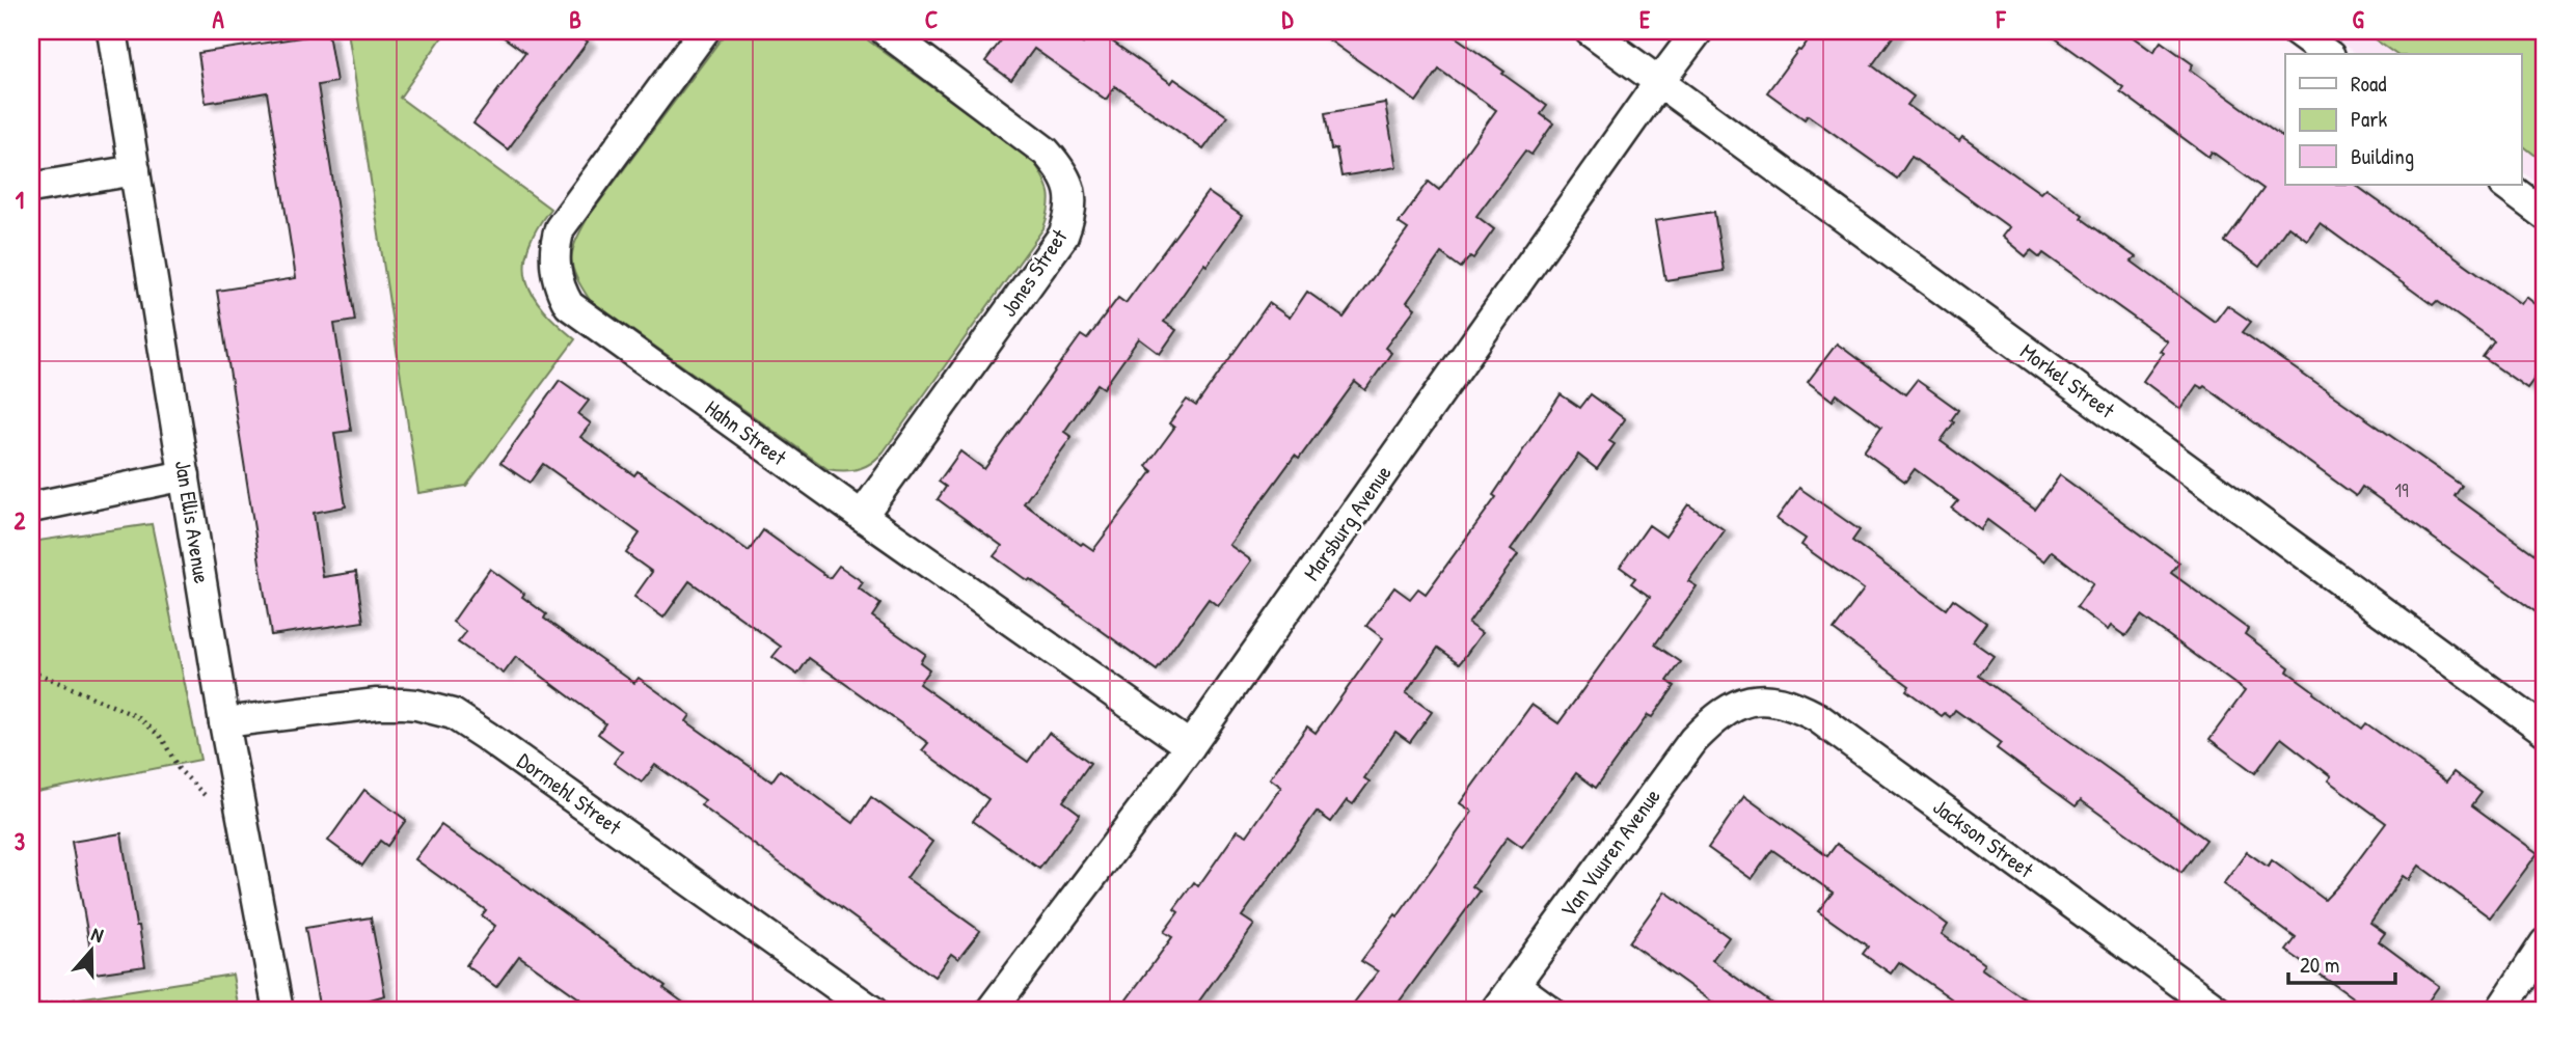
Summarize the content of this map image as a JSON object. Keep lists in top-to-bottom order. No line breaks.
{"streets":{"street":["Jones Street","Morkel Street","Hahn Street","Jan Ellis Avenue","Marsburg Avenue","Dormehl Street","Jackson Street","Van Vuuren Avenue"]},"crossings":[["Jones Street","Hahn Street"],["Morkel Street","Marsburg Avenue"],["Hahn Street","Marsburg Avenue"],["Jan Ellis Avenue","Dormehl Street"],["Jackson Street","Van Vuuren Avenue"]],"house_numbers":["19"],"legend":["Road","Park","Building"],"scale_bar":"20 m","north":"top","grid":{"columns":["A","B","C","D","E","F","G"],"rows":["1","2","3"]}}
